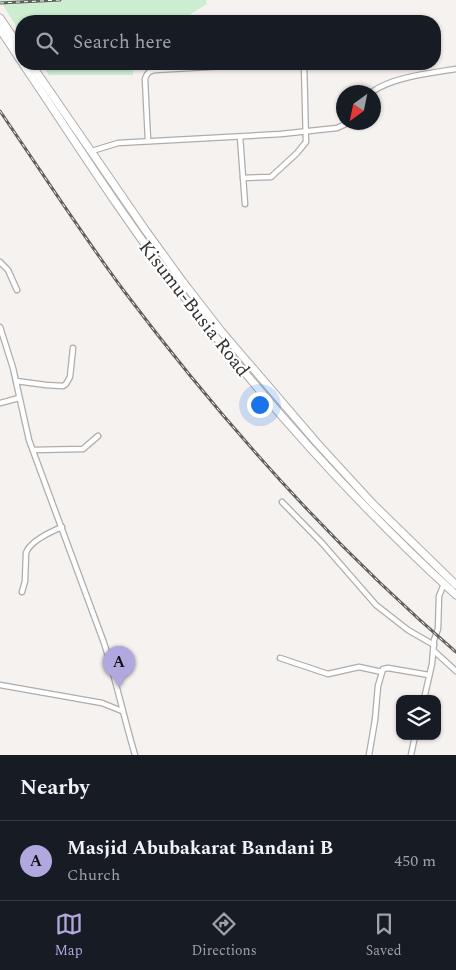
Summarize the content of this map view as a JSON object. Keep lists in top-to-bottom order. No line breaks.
{"streets":{"highway":["Kisumu-Busia Road"]},"north":"bottom left","page":{"search":"Search here","pins":"A","heading":"Nearby","list":[{"mark":"A","name":"Masjid Abubakarat Bandani B","note":"Church","value":"450 m"}],"nav":["Map","Directions","Saved"]}}
